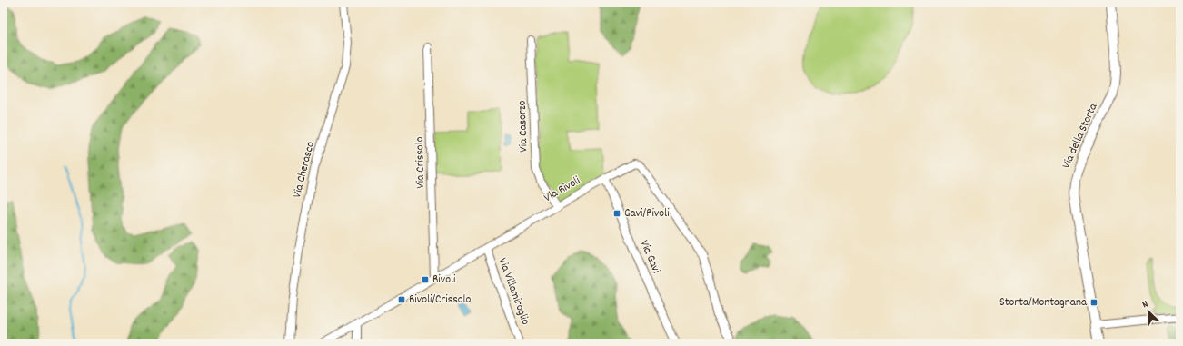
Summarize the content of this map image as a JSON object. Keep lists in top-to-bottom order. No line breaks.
{"streets":{"main road":["Via della Storta"],"street":["Via Casorzo","Via Crissolo","Via Cherasco","Via Rivoli","Via Gavi","Via Villamiroglio"]},"crossings":[["Via Casorzo","Via Rivoli"],["Via Crissolo","Via Rivoli"],["Via Rivoli","Via Gavi"],["Via Rivoli","Via Villamiroglio"]],"places":{"transit":["Gavi/Rivoli","Rivoli","Rivoli/Crissolo","Storta/Montagnana"]},"north":"top left"}
